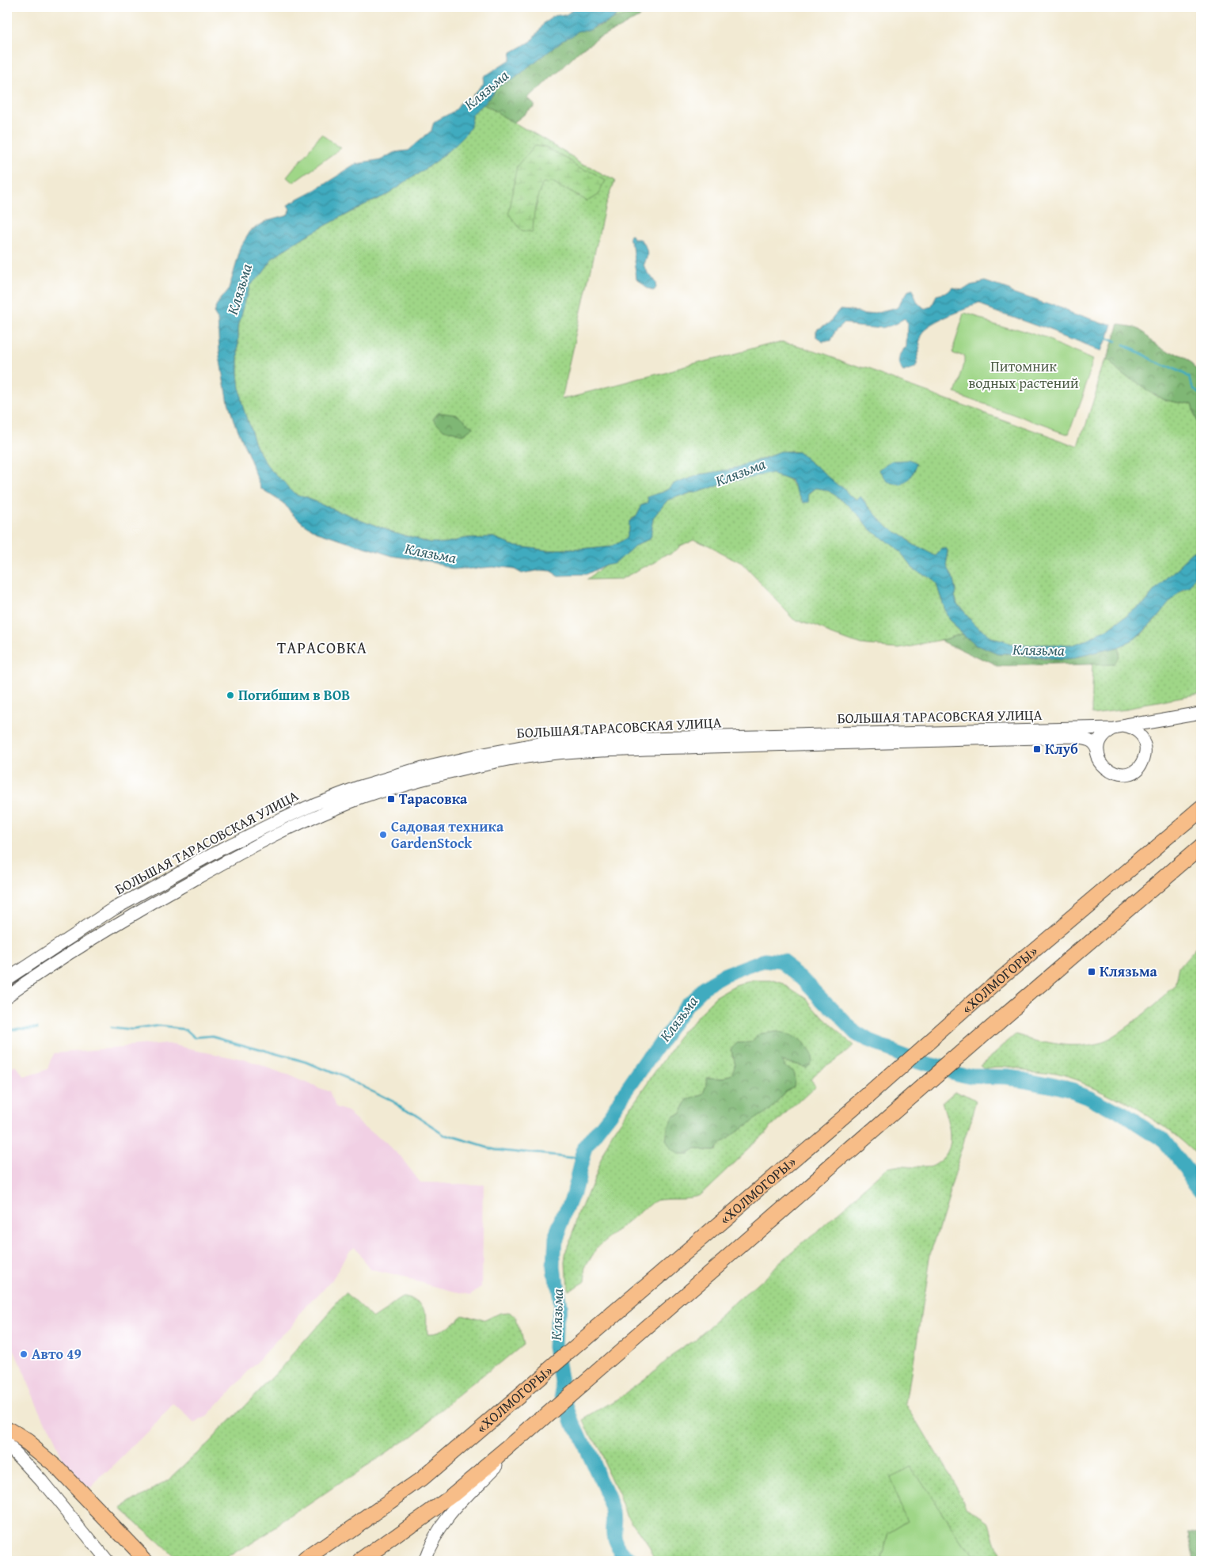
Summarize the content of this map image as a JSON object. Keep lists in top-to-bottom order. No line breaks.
{"streets":{"main road":["«ХОЛМОГОРЫ»"],"street":["БОЛЬШАЯ ТАРАСОВСКАЯ УЛИЦА"]},"districts":["ТАРАСОВКА"],"water":["Клязьма"],"parks":["Питомник водных растений"],"places":{"other":["Погибшим в ВОВ","Садовая техника GardenStock","Авто 49"],"transit":["Клуб","Тарасовка","Клязьма"]}}
